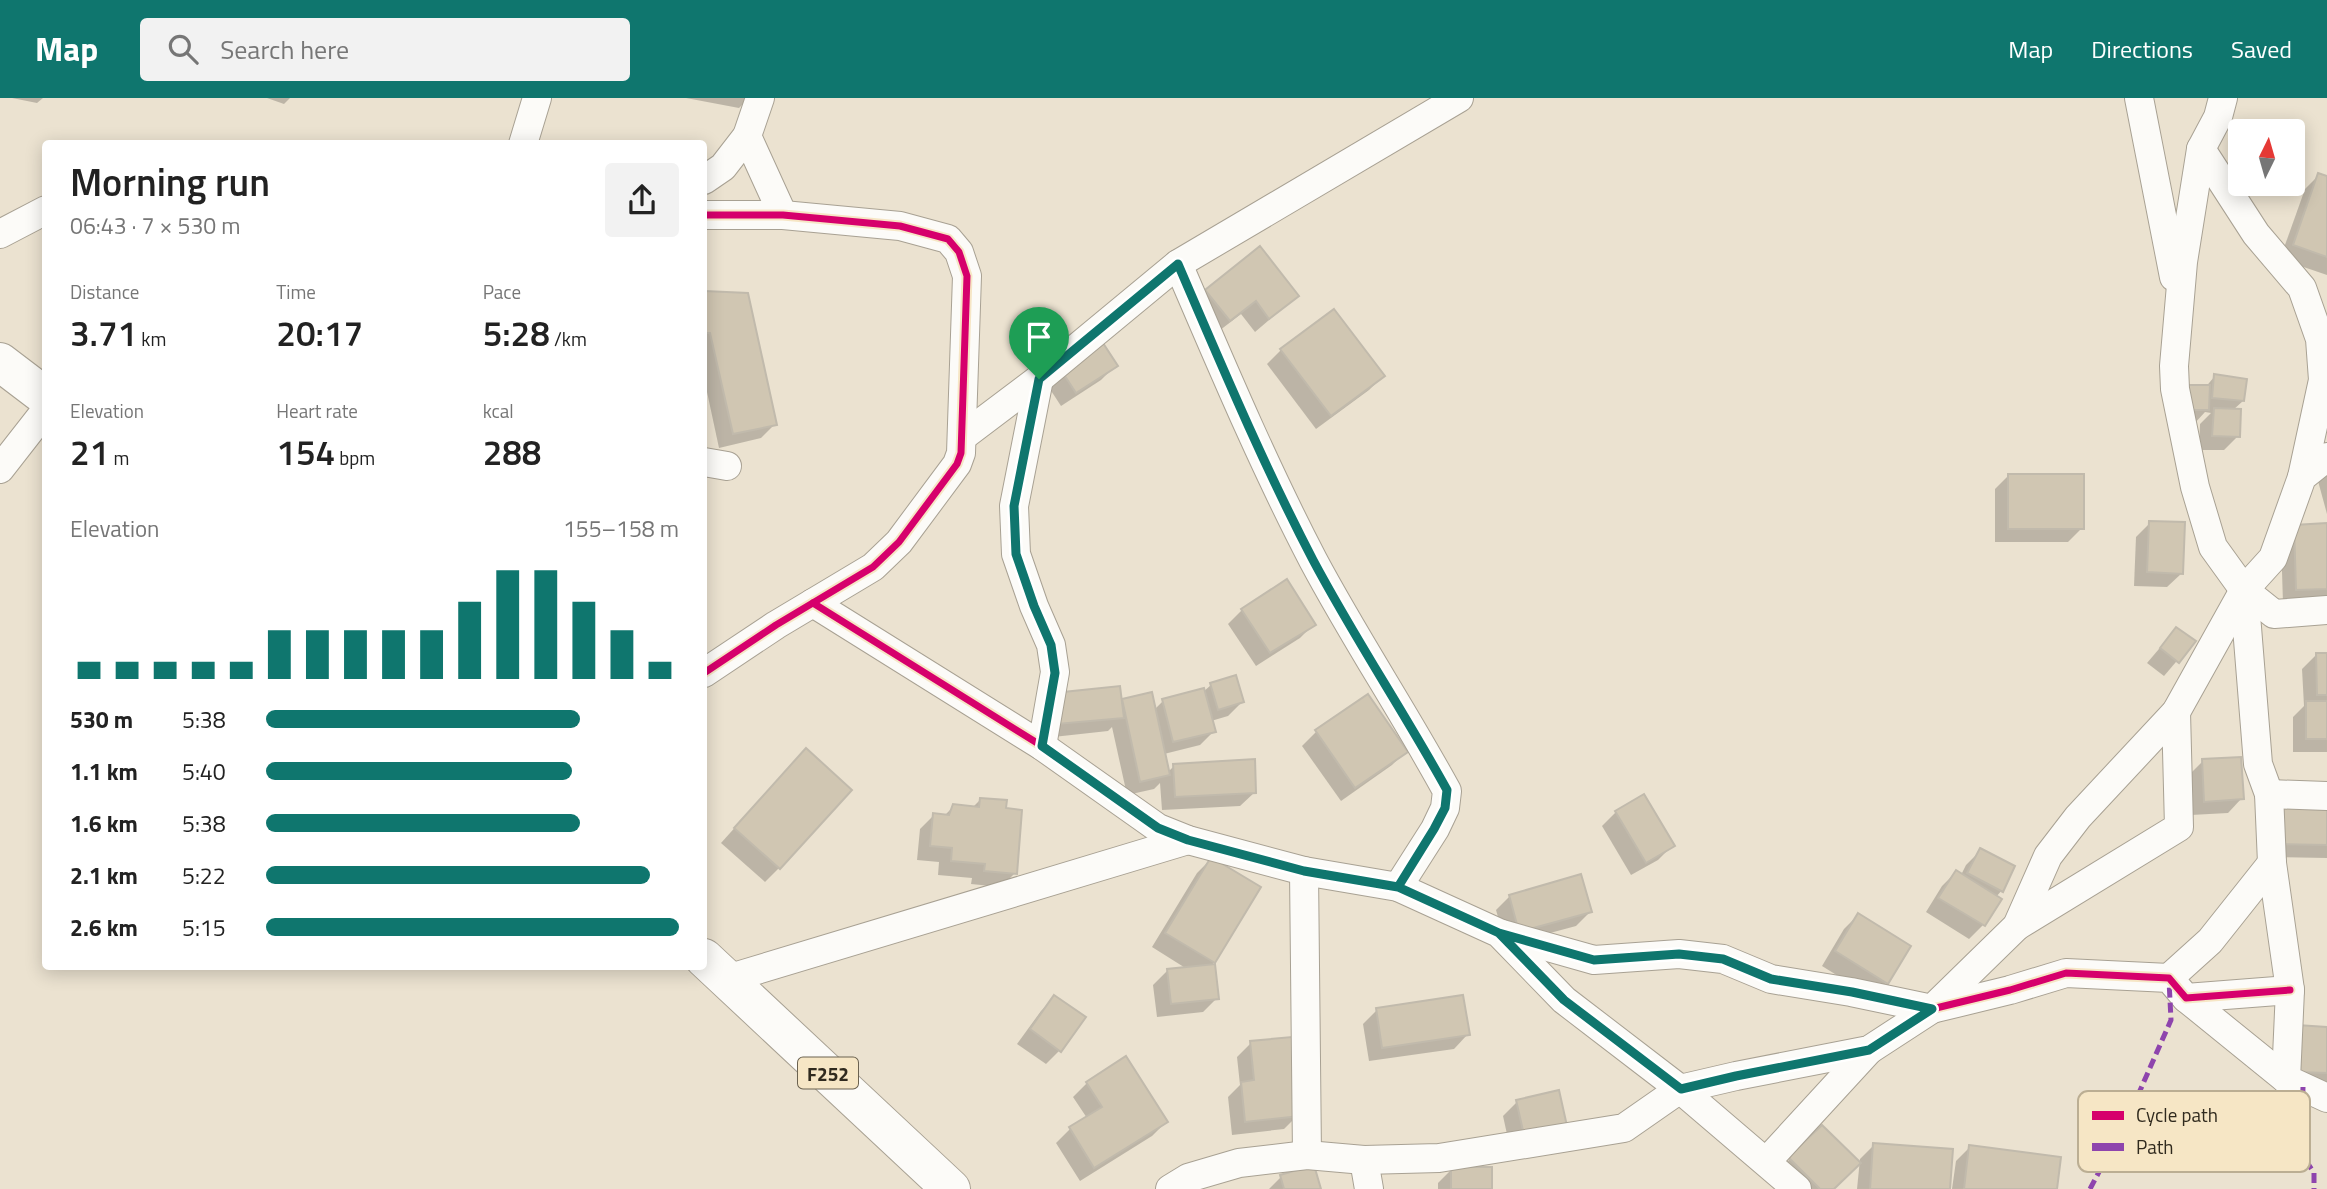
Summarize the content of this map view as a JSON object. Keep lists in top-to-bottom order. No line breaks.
{"streets":{"main road":["F252"]},"legend":["Cycle path","Path"],"north":"top","page":{"header":"Map","search":"Search here","nav":["Map","Directions","Saved"],"heading":["Morning run","06:43 · 7 × 530 m"],"stats":[["Distance","3.71 km"],["Time","20:17"],["Pace","5:28 /km"],["Elevation","21 m"],["Heart rate","154 bpm"],["kcal","288"]],"chart":["Elevation","155–158 m"],"list":[{"name":"530 m","note":"5:38"},{"name":"1.1 km","note":"5:40"},{"name":"1.6 km","note":"5:38"},{"name":"2.1 km","note":"5:22"},{"name":"2.6 km","note":"5:15"}]}}
